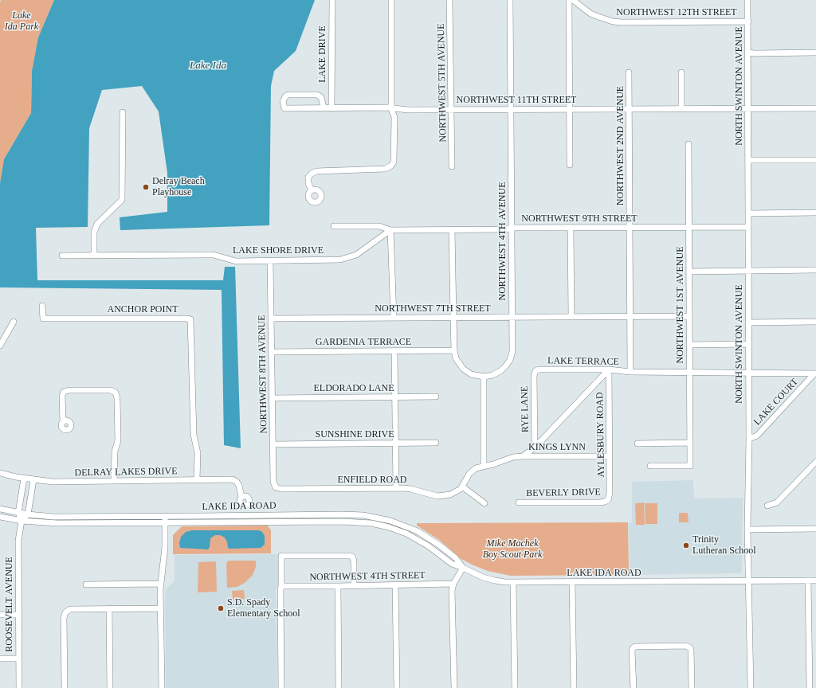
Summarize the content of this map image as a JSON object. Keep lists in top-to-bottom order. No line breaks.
{"streets":{"street":["NORTHWEST 12TH STREET","LAKE DRIVE","NORTHWEST 5TH AVENUE","NORTH SWINTON AVENUE","NORTHWEST 11TH STREET","NORTHWEST 2ND AVENUE","NORTHWEST 9TH STREET","NORTHWEST 4TH AVENUE","LAKE SHORE DRIVE","NORTHWEST 1ST AVENUE","NORTHWEST 7TH STREET","ANCHOR POINT","GARDENIA TERRACE","LAKE TERRACE","NORTHWEST 8TH AVENUE","ELDORADO LANE","LAKE COURT","RYE LANE","SUNSHINE DRIVE","AYLESBURY ROAD","KINGS LYNN","DELRAY LAKES DRIVE","ENFIELD ROAD","BEVERLY DRIVE","LAKE IDA ROAD","NORTHWEST 4TH STREET","ROOSEVELT AVENUE"]},"crossings":[["NORTHWEST 12TH STREET","NORTH SWINTON AVENUE"],["LAKE DRIVE","NORTHWEST 11TH STREET"],["NORTHWEST 5TH AVENUE","NORTHWEST 11TH STREET"],["NORTH SWINTON AVENUE","NORTHWEST 11TH STREET"],["NORTH SWINTON AVENUE","NORTHWEST 9TH STREET"],["NORTH SWINTON AVENUE","LAKE TERRACE"],["NORTH SWINTON AVENUE","LAKE COURT"],["NORTH SWINTON AVENUE","LAKE IDA ROAD"],["NORTHWEST 11TH STREET","NORTHWEST 2ND AVENUE"],["NORTHWEST 11TH STREET","NORTHWEST 4TH AVENUE"],["NORTHWEST 2ND AVENUE","NORTHWEST 9TH STREET"],["NORTHWEST 2ND AVENUE","NORTHWEST 7TH STREET"],["NORTHWEST 2ND AVENUE","LAKE TERRACE"],["NORTHWEST 9TH STREET","NORTHWEST 4TH AVENUE"],["NORTHWEST 9TH STREET","LAKE SHORE DRIVE"],["NORTHWEST 9TH STREET","NORTHWEST 1ST AVENUE"],["NORTHWEST 4TH AVENUE","NORTHWEST 7TH STREET"],["NORTHWEST 4TH AVENUE","GARDENIA TERRACE"],["LAKE SHORE DRIVE","NORTHWEST 8TH AVENUE"],["NORTHWEST 1ST AVENUE","NORTHWEST 7TH STREET"],["NORTHWEST 1ST AVENUE","LAKE TERRACE"],["NORTHWEST 7TH STREET","GARDENIA TERRACE"],["NORTHWEST 7TH STREET","NORTHWEST 8TH AVENUE"],["ANCHOR POINT","DELRAY LAKES DRIVE"],["GARDENIA TERRACE","NORTHWEST 8TH AVENUE"],["LAKE TERRACE","LAKE COURT"],["LAKE TERRACE","RYE LANE"],["LAKE TERRACE","AYLESBURY ROAD"],["LAKE TERRACE","ENFIELD ROAD"],["NORTHWEST 8TH AVENUE","ELDORADO LANE"],["NORTHWEST 8TH AVENUE","SUNSHINE DRIVE"],["NORTHWEST 8TH AVENUE","ENFIELD ROAD"],["RYE LANE","ENFIELD ROAD"],["AYLESBURY ROAD","KINGS LYNN"],["AYLESBURY ROAD","ENFIELD ROAD"],["AYLESBURY ROAD","BEVERLY DRIVE"],["KINGS LYNN","ENFIELD ROAD"],["LAKE IDA ROAD","ROOSEVELT AVENUE"]],"water":["Lake Ida"],"parks":["Lake Ida Park","Mike Machek Boy Scout Park"],"places":["Delray Beach Playhouse","Trinity Lutheran School","S.D. Spady Elementary School"]}
